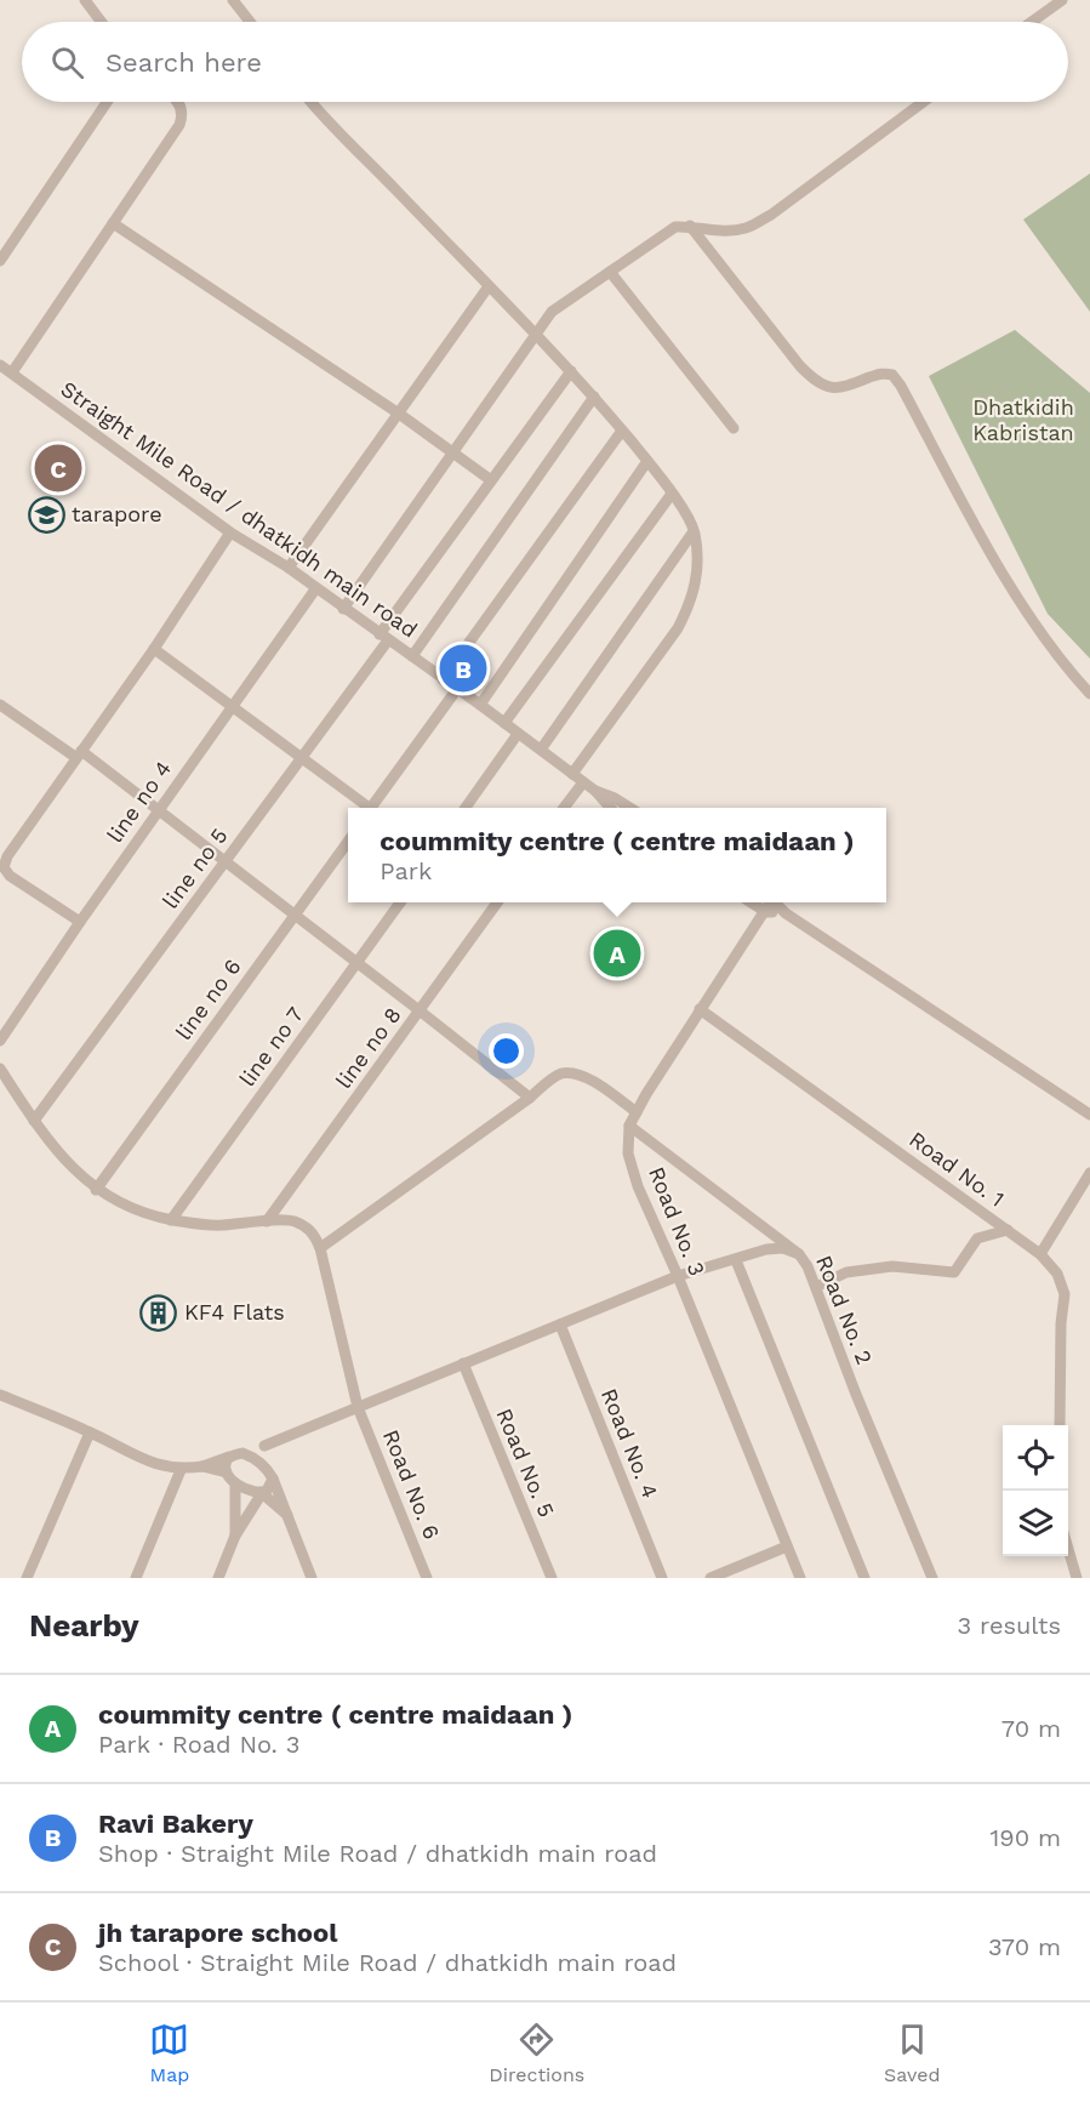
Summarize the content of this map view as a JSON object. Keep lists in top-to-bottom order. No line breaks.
{"streets":{"street":["Straight Mile Road / dhatkidh main road","line no 4","line no 5","line no 6","line no 7","line no 8","Road No. 1","Road No. 3","Road No. 2","Road No. 4","Road No. 5","Road No. 6"]},"crossings":[["Straight Mile Road / dhatkidh main road","line no 4"],["Straight Mile Road / dhatkidh main road","line no 5"],["Road No. 3","Road No. 2"]],"parks":["Dhatkidih Kabristan"],"places":{"school or university":["tarapore"],"building":["KF4 Flats"]},"page":{"search":"Search here","pins":["C","B","A"],"popup":["coummity centre ( centre maidaan )","Park"],"heading":["Nearby","3 results"],"list":[{"mark":"A","name":"coummity centre ( centre maidaan )","note":"Park · Road No. 3","value":"70 m"},{"mark":"B","name":"Ravi Bakery","note":"Shop · Straight Mile Road / dhatkidh main road","value":"190 m"},{"mark":"C","name":"jh tarapore school","note":"School · Straight Mile Road / dhatkidh main road","value":"370 m"}],"nav":["Map","Directions","Saved"]}}
